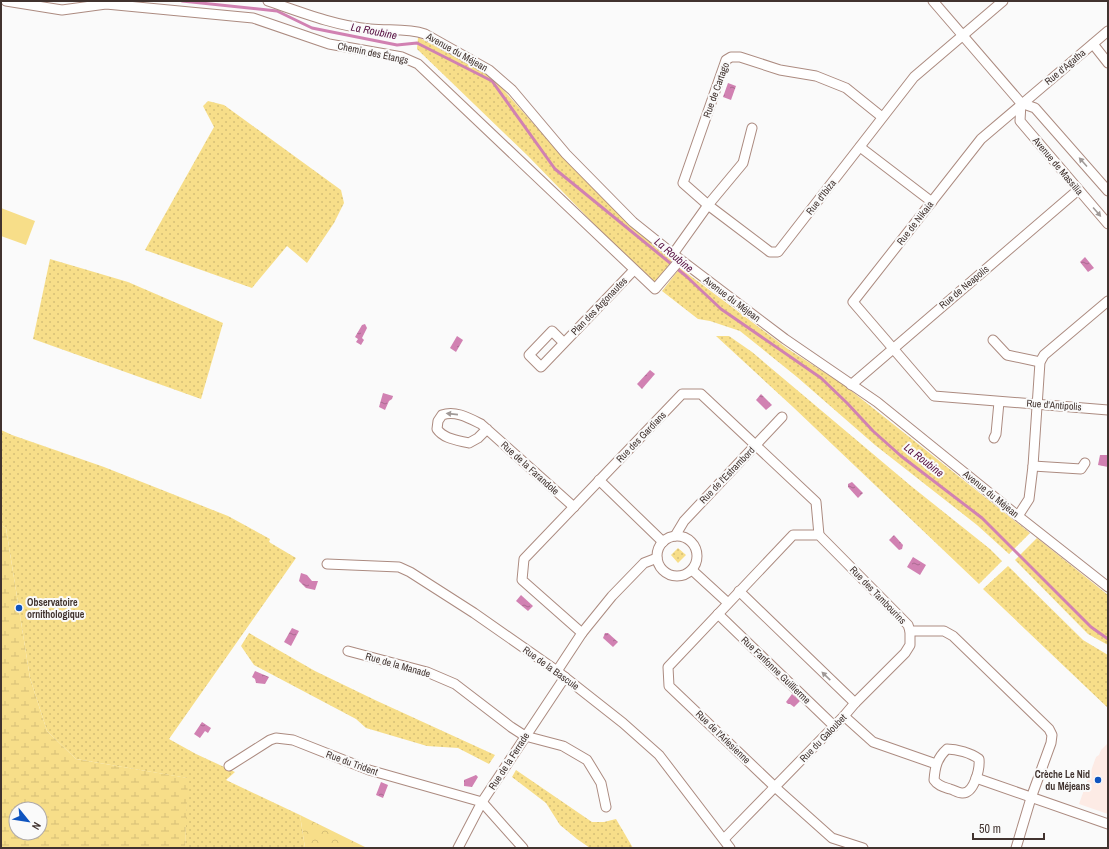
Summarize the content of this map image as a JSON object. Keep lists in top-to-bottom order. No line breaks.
{"streets":{"street":["Avenue du Méjean","Chemin des Étangs","Rue d'Agatha","Rue de Cartago","Avenue de Massilia","Rue d'Ibiza","Rue de Nikaia","Rue de Neapolis","Plan des Argonautes","Rue d'Antipolis","Rue des Gardians","Rue de la Farandole","Rue de l'Estrambord","Rue des Tambourins","Rue de la Manade","Rue de la Bascule","Rue Fanfonne Guillierme","Rue de l'Arlesienne","Rue du Galoubet","Rue de la Ferrade","Rue du Trident"]},"crossings":[["Avenue du Méjean","Chemin des Étangs"],["Avenue du Méjean","Rue de Neapolis"],["Chemin des Étangs","Plan des Argonautes"],["Rue d'Agatha","Avenue de Massilia"],["Rue d'Agatha","Rue de Nikaia"],["Rue de Cartago","Rue d'Ibiza"],["Avenue de Massilia","Rue d'Ibiza"],["Avenue de Massilia","Rue de Nikaia"],["Avenue de Massilia","Rue de Neapolis"],["Rue de Nikaia","Rue de Neapolis"],["Rue de Nikaia","Rue d'Antipolis"],["Rue de Neapolis","Rue d'Antipolis"],["Rue des Gardians","Rue de la Farandole"],["Rue des Gardians","Rue de l'Estrambord"],["Rue des Gardians","Rue des Tambourins"],["Rue des Tambourins","Rue du Galoubet"],["Rue de la Manade","Rue de la Ferrade"],["Rue de la Bascule","Rue du Galoubet"],["Rue de la Bascule","Rue de la Ferrade"],["Rue Fanfonne Guillierme","Rue de l'Arlesienne"],["Rue Fanfonne Guillierme","Rue du Galoubet"],["Rue de l'Arlesienne","Rue du Galoubet"],["Rue de la Ferrade","Rue du Trident"]],"water":["La Roubine"],"places":["Observatoire ornithologique","Crèche Le Nid du Méjeans"],"scale_bar":"50 m","north":"bottom right"}
